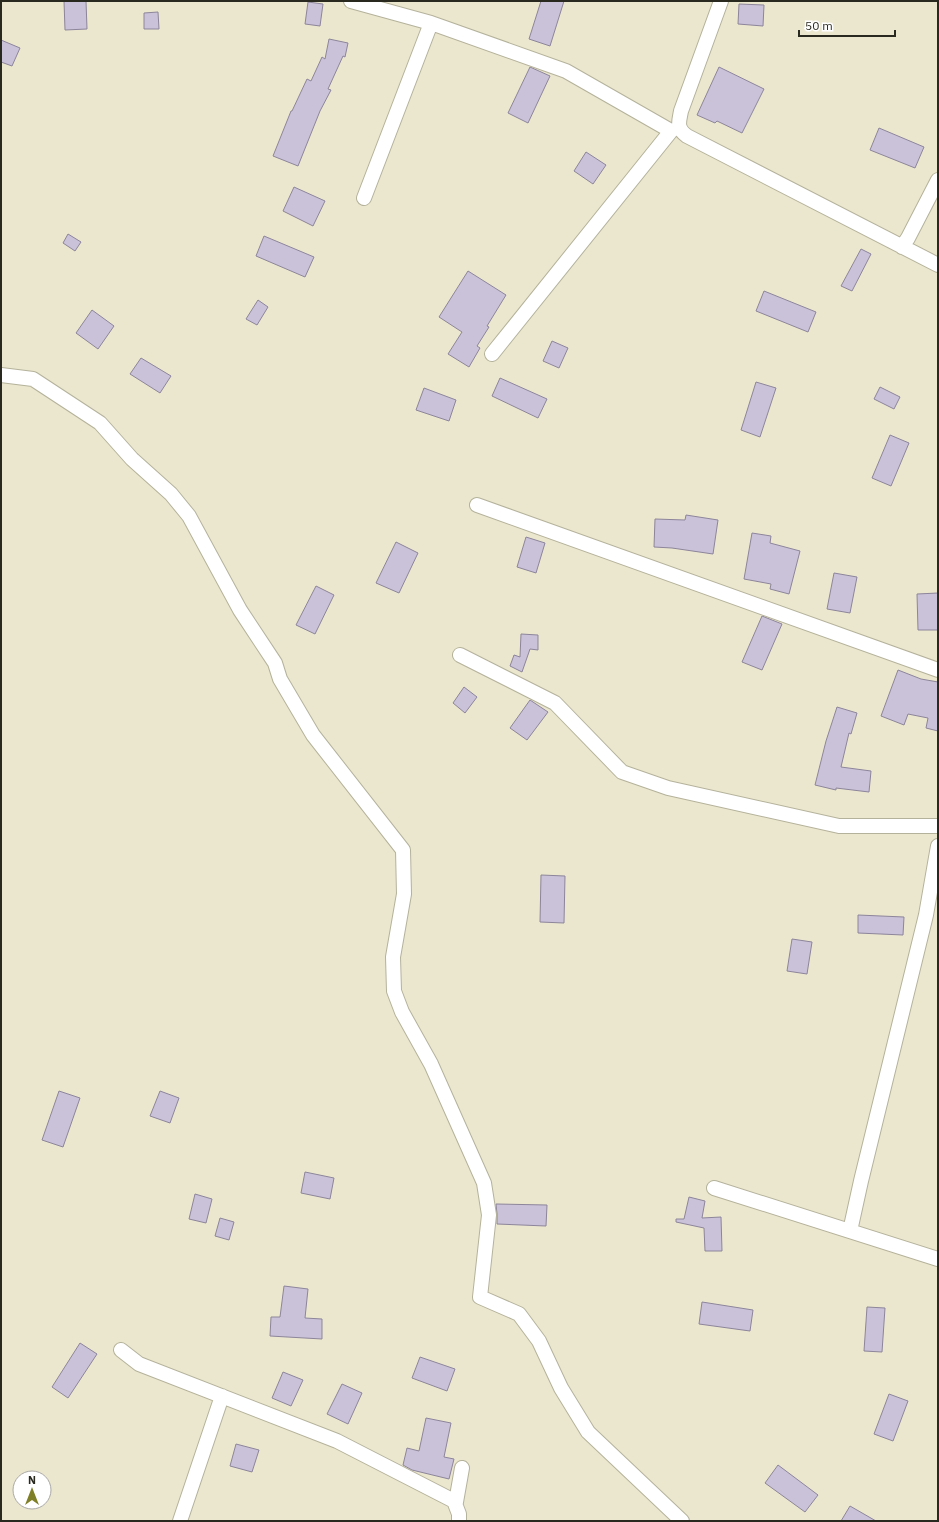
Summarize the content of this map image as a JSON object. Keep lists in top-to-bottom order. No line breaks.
{"scale_bar":"50 m","north":"top"}
